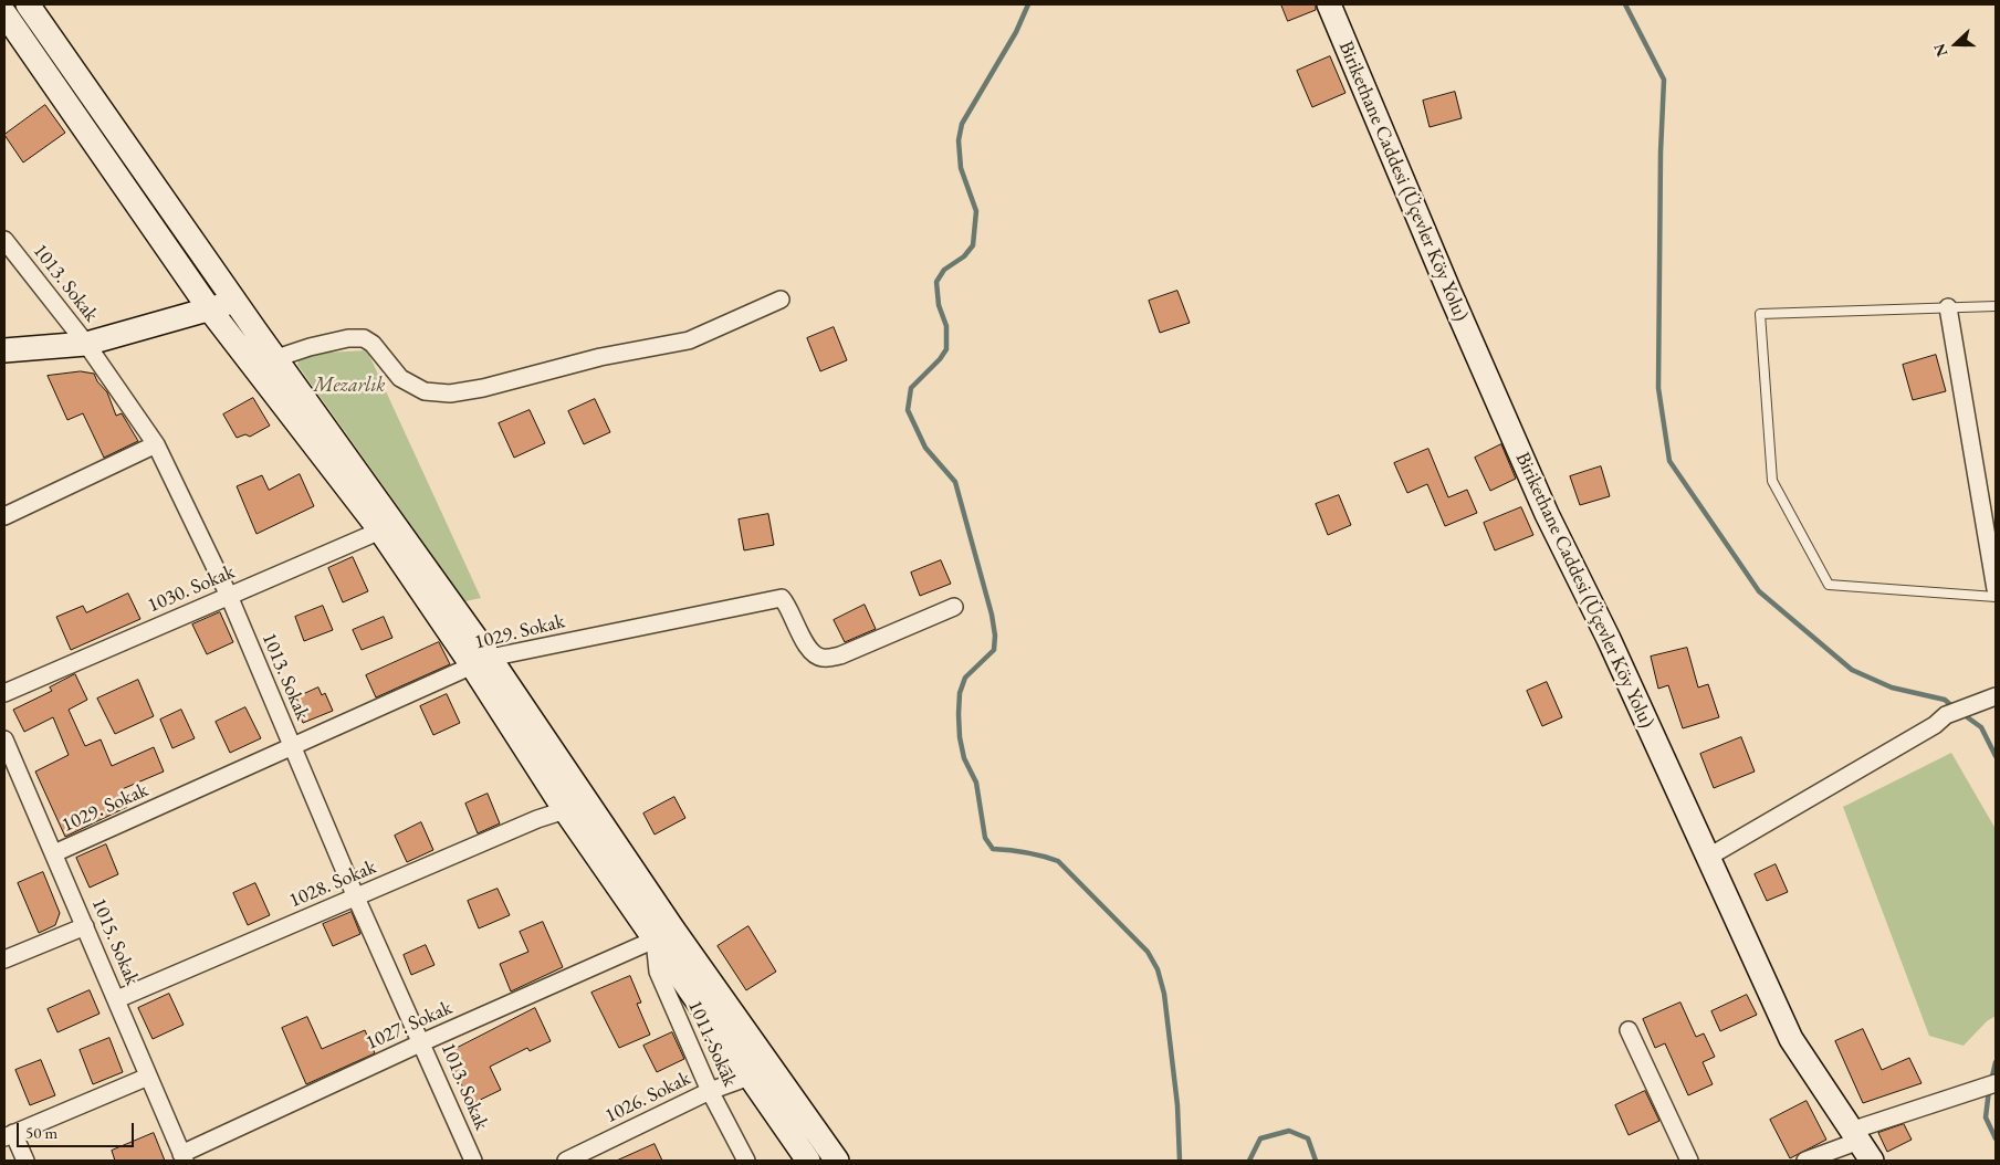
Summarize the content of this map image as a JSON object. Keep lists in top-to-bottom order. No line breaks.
{"streets":{"street":["Birikethane Caddesi (Üçevler Köy Yolu)","1013. Sokak","1030. Sokak","1029. Sokak","1028. Sokak","1015. Sokak","1027. Sokak","1011. Sokak","1026. Sokak"]},"crossings":[["1013. Sokak","1030. Sokak"],["1013. Sokak","1029. Sokak"],["1013. Sokak","1028. Sokak"],["1013. Sokak","1027. Sokak"],["1029. Sokak","1015. Sokak"],["1028. Sokak","1015. Sokak"],["1015. Sokak","1027. Sokak"],["1027. Sokak","1011. Sokak"],["1011. Sokak","1026. Sokak"]],"parks":["Mezarlık"],"scale_bar":"50 m","north":"left"}
